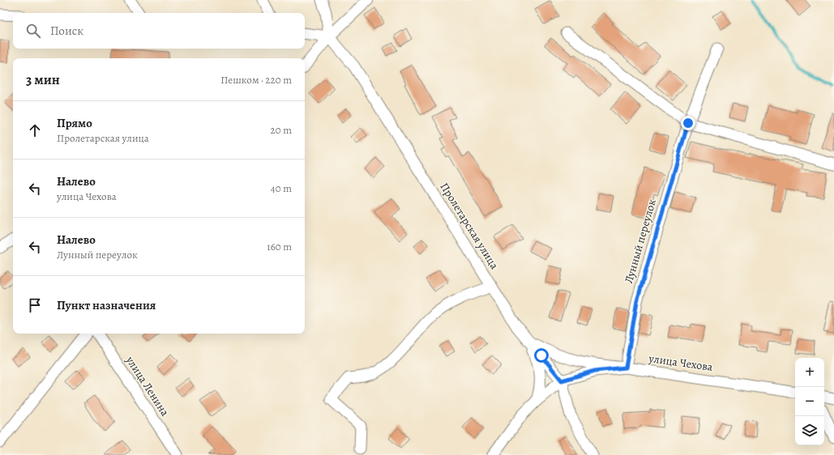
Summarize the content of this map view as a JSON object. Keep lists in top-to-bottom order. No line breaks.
{"streets":{"street":["Пролетарская улица","Лунный переулок","улица Чехова","улица Ленина"]},"crossings":[["Пролетарская улица","улица Чехова"],["Лунный переулок","улица Чехова"]],"page":{"search":"Поиск","heading":["3 мин","Пешком · 220 m"],"list":[["Прямо","Пролетарская улица","20 m"],["Налево","улица Чехова","40 m"],["Налево","Лунный переулок","160 m"],"Пункт назначения"],"map_buttons":["+","−"]}}
